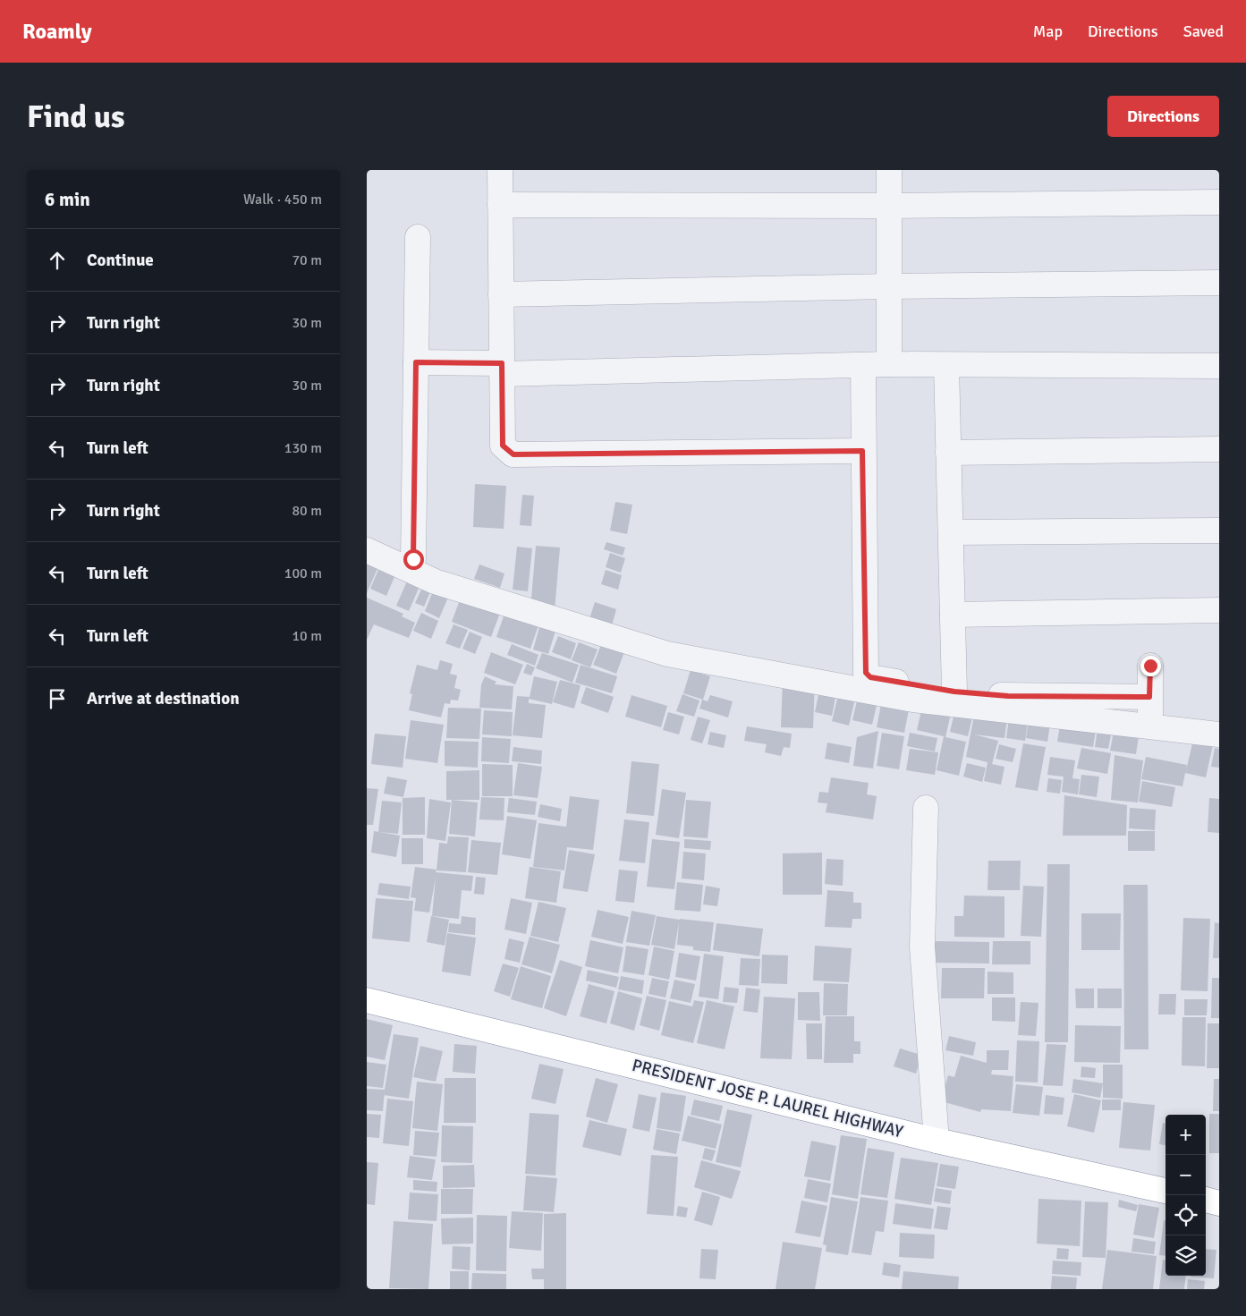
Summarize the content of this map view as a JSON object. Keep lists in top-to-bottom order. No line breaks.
{"streets":{"highway":["PRESIDENT JOSE P. LAUREL HIGHWAY"]},"page":{"header":"Roamly","nav":["Map","Directions","Saved"],"buttons":"Directions","title":"Find us","heading":["6 min","Walk · 450 m"],"list":[["Continue","70 m"],["Turn right","30 m"],["Turn right","30 m"],["Turn left","130 m"],["Turn right","80 m"],["Turn left","100 m"],["Turn left","10 m"],"Arrive at destination"],"map_buttons":["+","−"]}}
